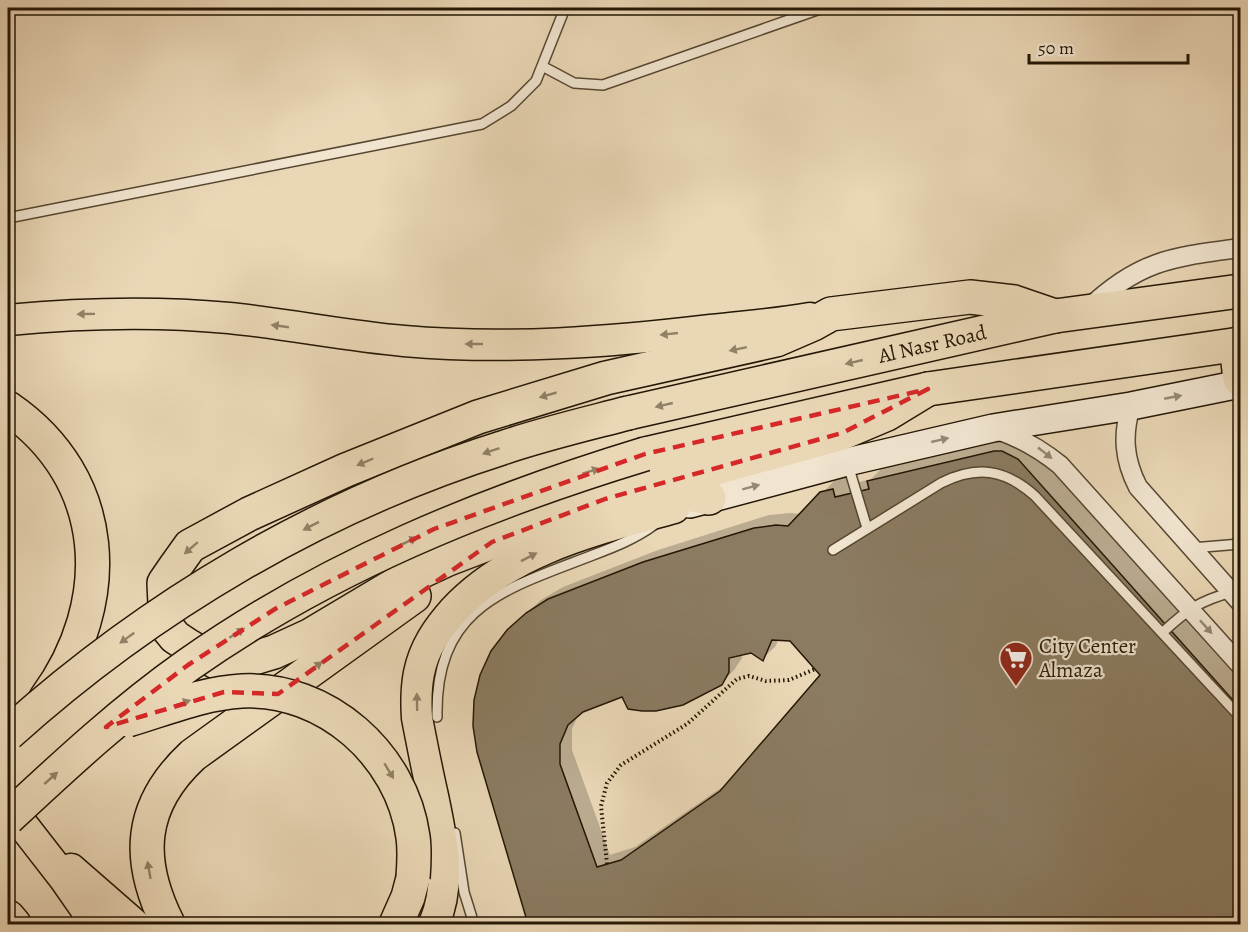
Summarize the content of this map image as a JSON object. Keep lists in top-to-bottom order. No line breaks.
{"streets":{"highway":["Al Nasr Road"]},"places":{"supermarket":["City Center Almaza"]},"scale_bar":"50 m"}
